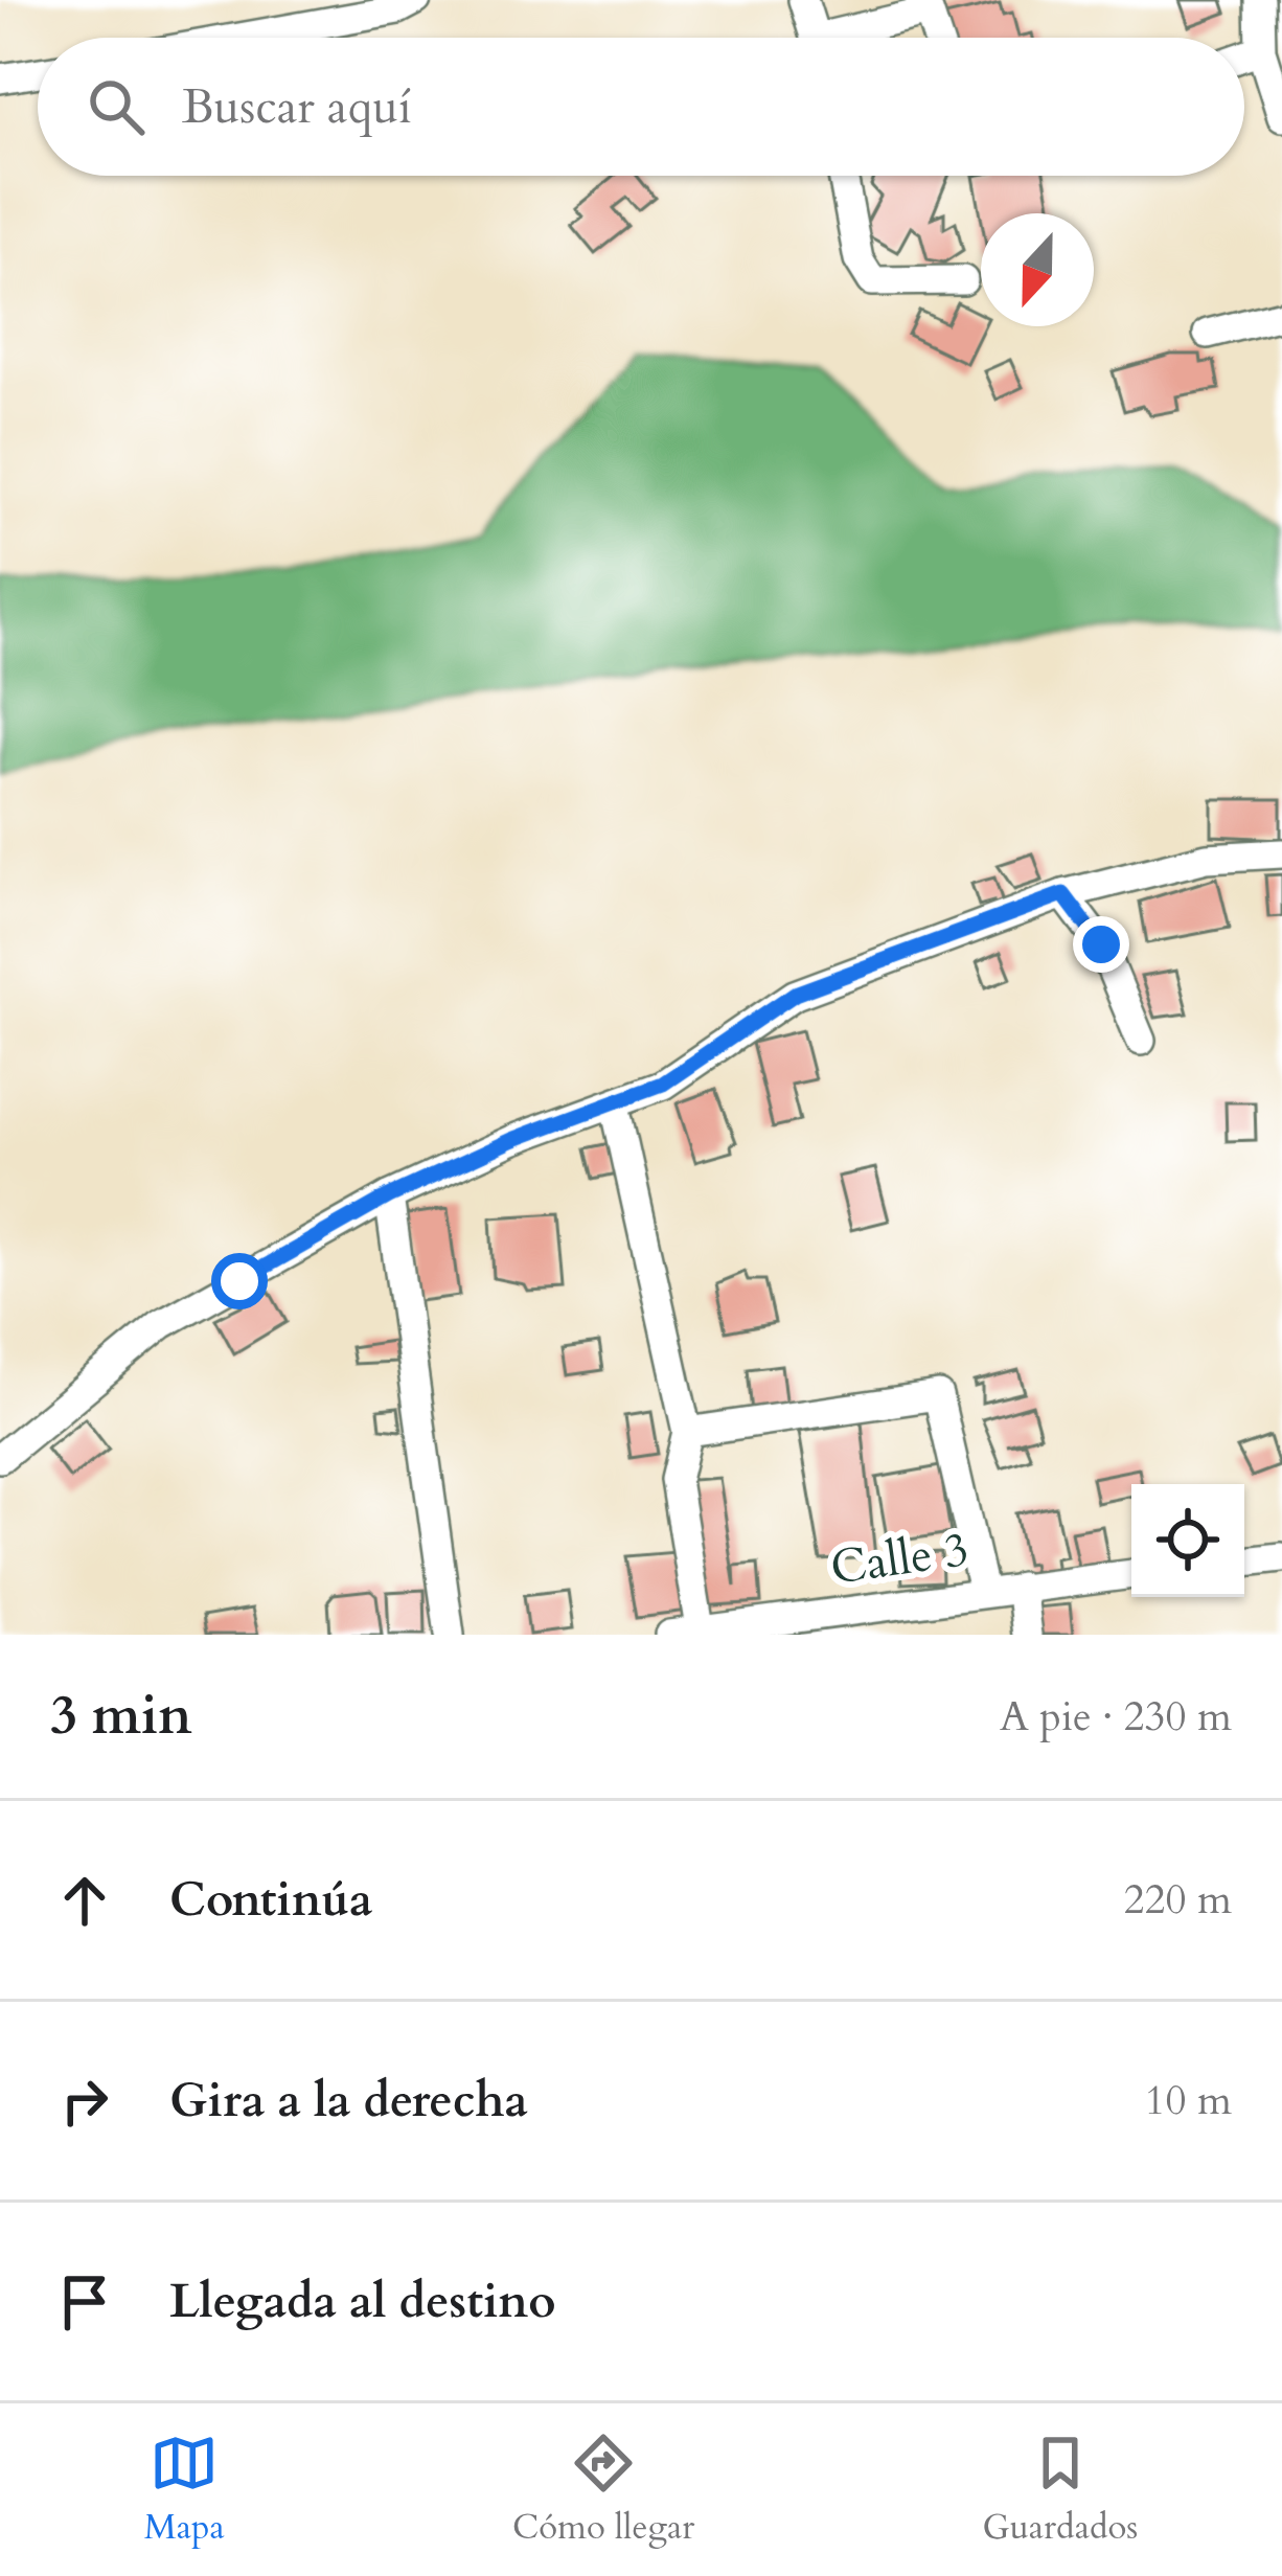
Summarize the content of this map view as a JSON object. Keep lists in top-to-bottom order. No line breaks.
{"streets":{"street":["Calle 3"]},"north":"bottom","page":{"search":"Buscar aquí","heading":["3 min","A pie · 230 m"],"list":[["Continúa","220 m"],["Gira a la derecha","10 m"],"Llegada al destino"],"nav":["Mapa","Cómo llegar","Guardados"]}}
